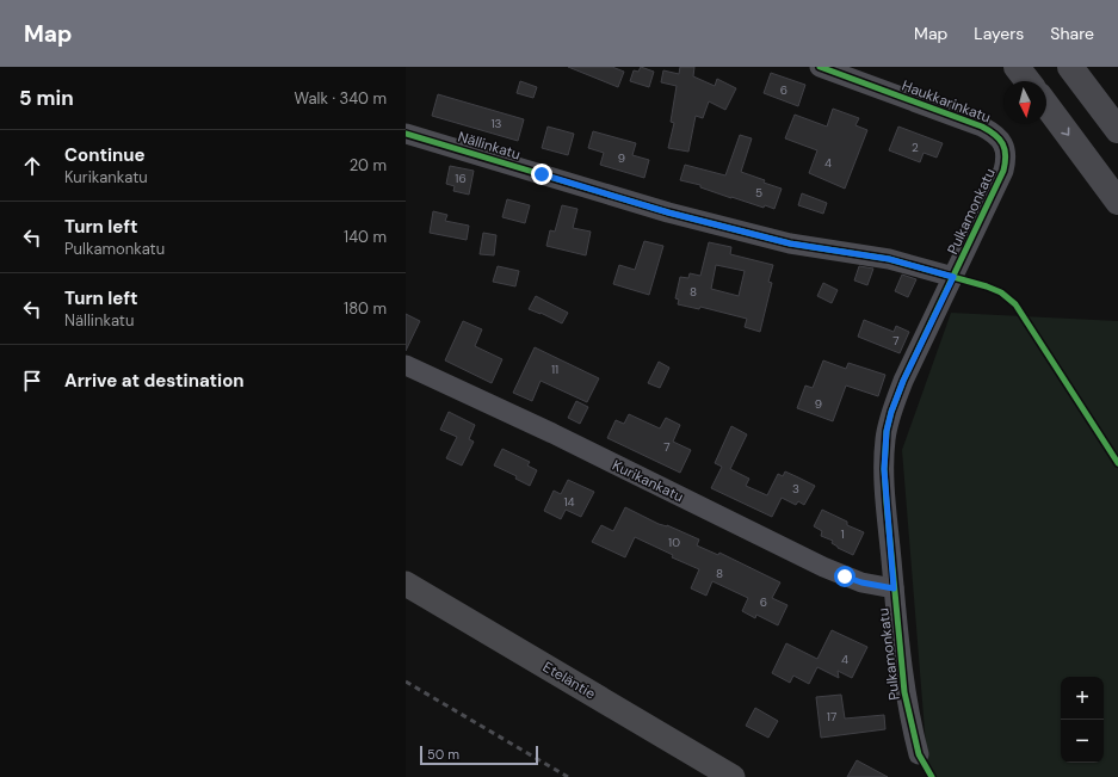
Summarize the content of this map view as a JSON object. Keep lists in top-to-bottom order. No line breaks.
{"streets":{"main road":["Eteläntie"],"street":["Haukkarinkatu","Nällinkatu","Pulkamonkatu","Kurikankatu"]},"crossings":[["Haukkarinkatu","Pulkamonkatu"],["Nällinkatu","Pulkamonkatu"],["Pulkamonkatu","Kurikankatu"]],"house_numbers":["6","13","2","9","4","16","5","8","7","11","9","7","3","14","1","10","8","6","4","17"],"scale_bar":"50 m","north":"bottom","page":{"header":"Map","nav":["Map","Layers","Share"],"heading":["5 min","Walk · 340 m"],"list":[["Continue","Kurikankatu","20 m"],["Turn left","Pulkamonkatu","140 m"],["Turn left","Nällinkatu","180 m"],"Arrive at destination"],"map_buttons":["+","−"],"scale":"50 m"}}
